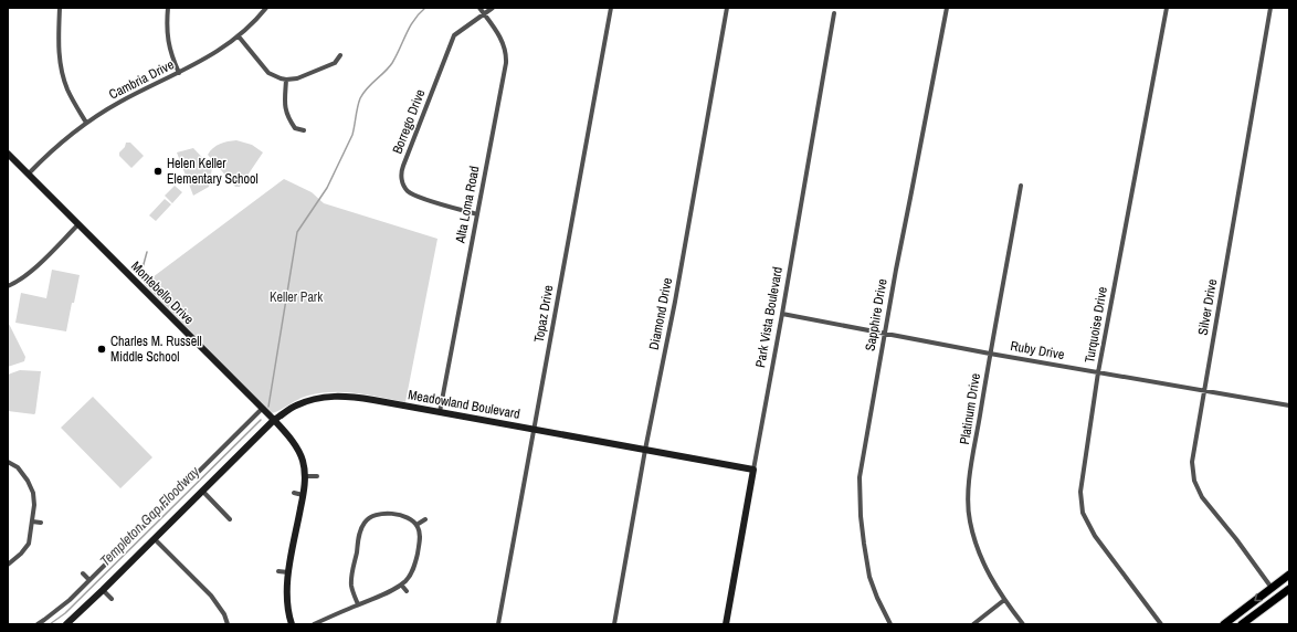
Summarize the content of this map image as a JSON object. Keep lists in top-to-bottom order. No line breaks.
{"streets":{"street":["Cambria Drive","Borrego Drive","Alta Loma Road","Montebello Drive","Silver Drive","Topaz Drive","Diamond Drive","Sapphire Drive","Park Vista Boulevard","Turquoise Drive","Ruby Drive","Meadowland Boulevard","Platinum Drive"]},"crossings":[["Cambria Drive","Montebello Drive"],["Borrego Drive","Alta Loma Road"],["Alta Loma Road","Meadowland Boulevard"],["Montebello Drive","Meadowland Boulevard"],["Silver Drive","Ruby Drive"],["Topaz Drive","Meadowland Boulevard"],["Diamond Drive","Meadowland Boulevard"],["Sapphire Drive","Ruby Drive"],["Park Vista Boulevard","Ruby Drive"],["Park Vista Boulevard","Meadowland Boulevard"],["Turquoise Drive","Ruby Drive"],["Ruby Drive","Platinum Drive"]],"water":["Templeton Gap Floodway"],"parks":["Keller Park"],"places":["Helen Keller Elementary School","Charles M. Russell Middle School"]}
